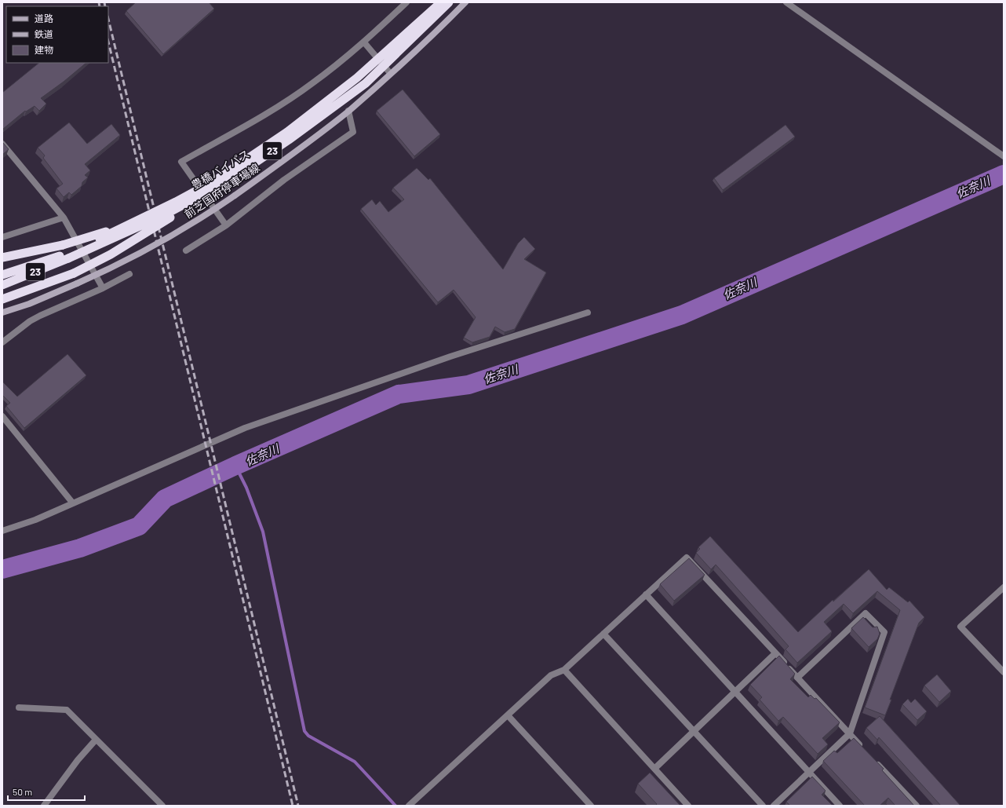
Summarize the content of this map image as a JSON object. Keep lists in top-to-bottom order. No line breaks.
{"streets":{"highway":["23","豊橋バイパス"],"main road":["前芝国府停車場線"]},"water":["佐奈川"],"legend":["道路","鉄道","建物"],"scale_bar":"50 m"}
